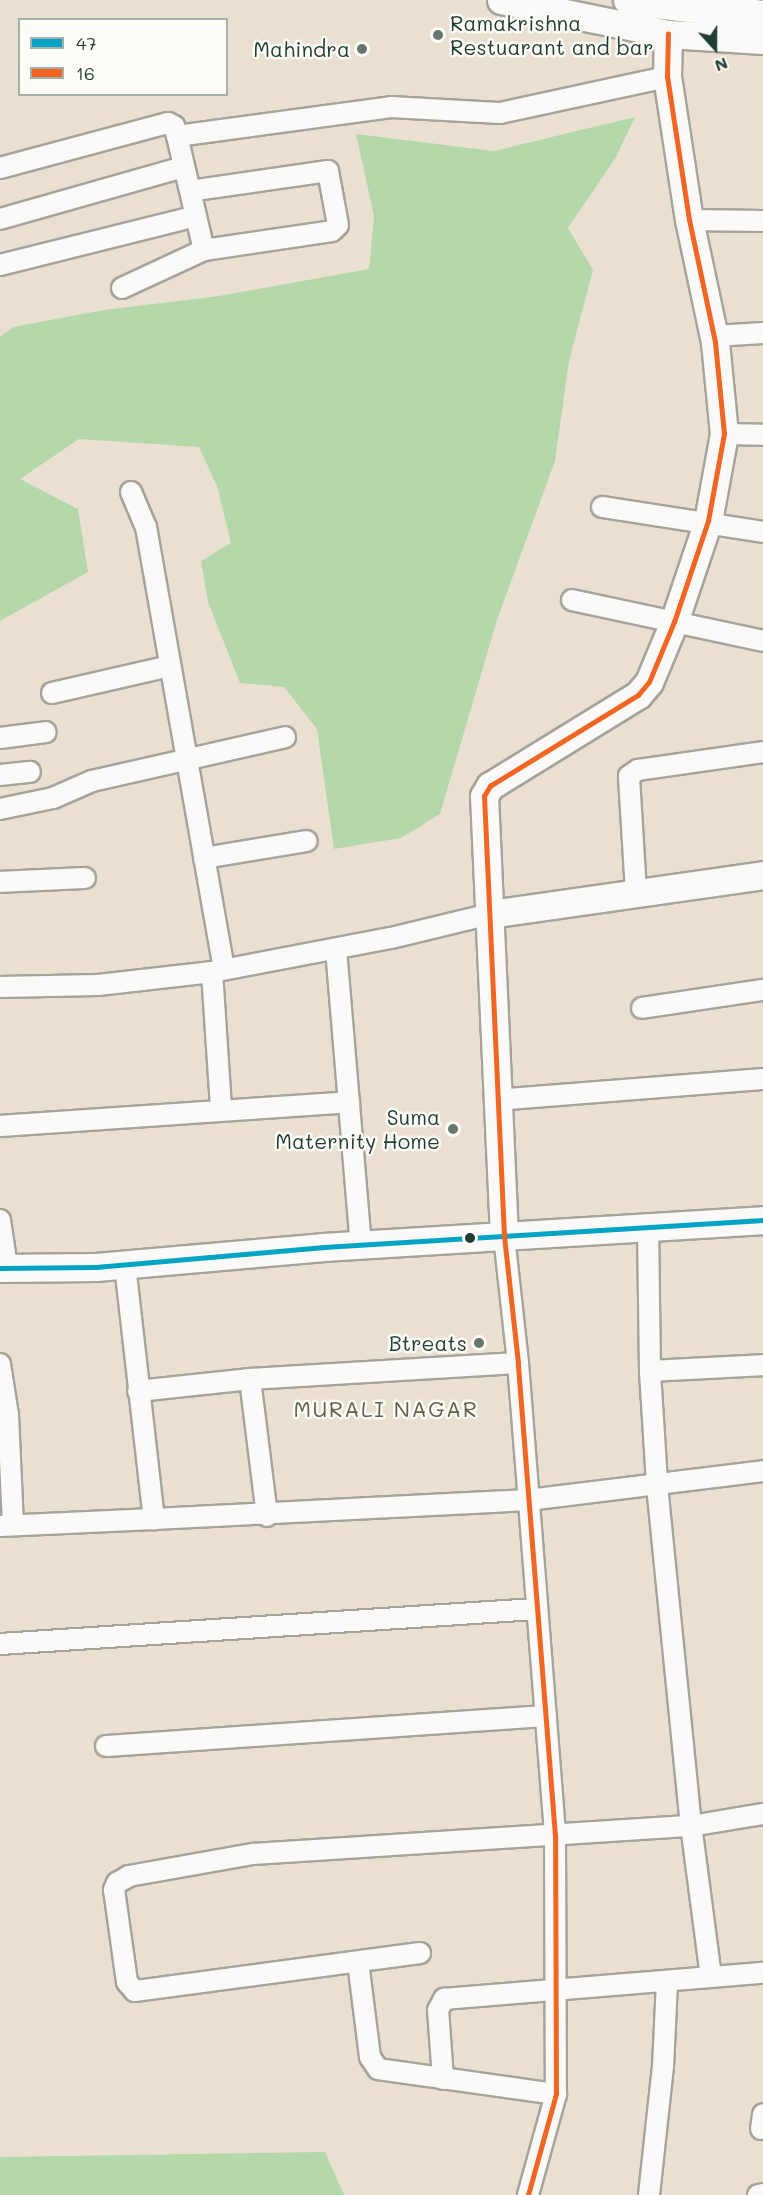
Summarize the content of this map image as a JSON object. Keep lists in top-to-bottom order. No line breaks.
{"districts":["MURALI NAGAR"],"places":["Ramakrishna Restuarant and bar","Mahindra","Suma Maternity Home","Btreats"],"lines":["transit line 16","transit line 47"],"legend":["47","16"],"north":"bottom"}
